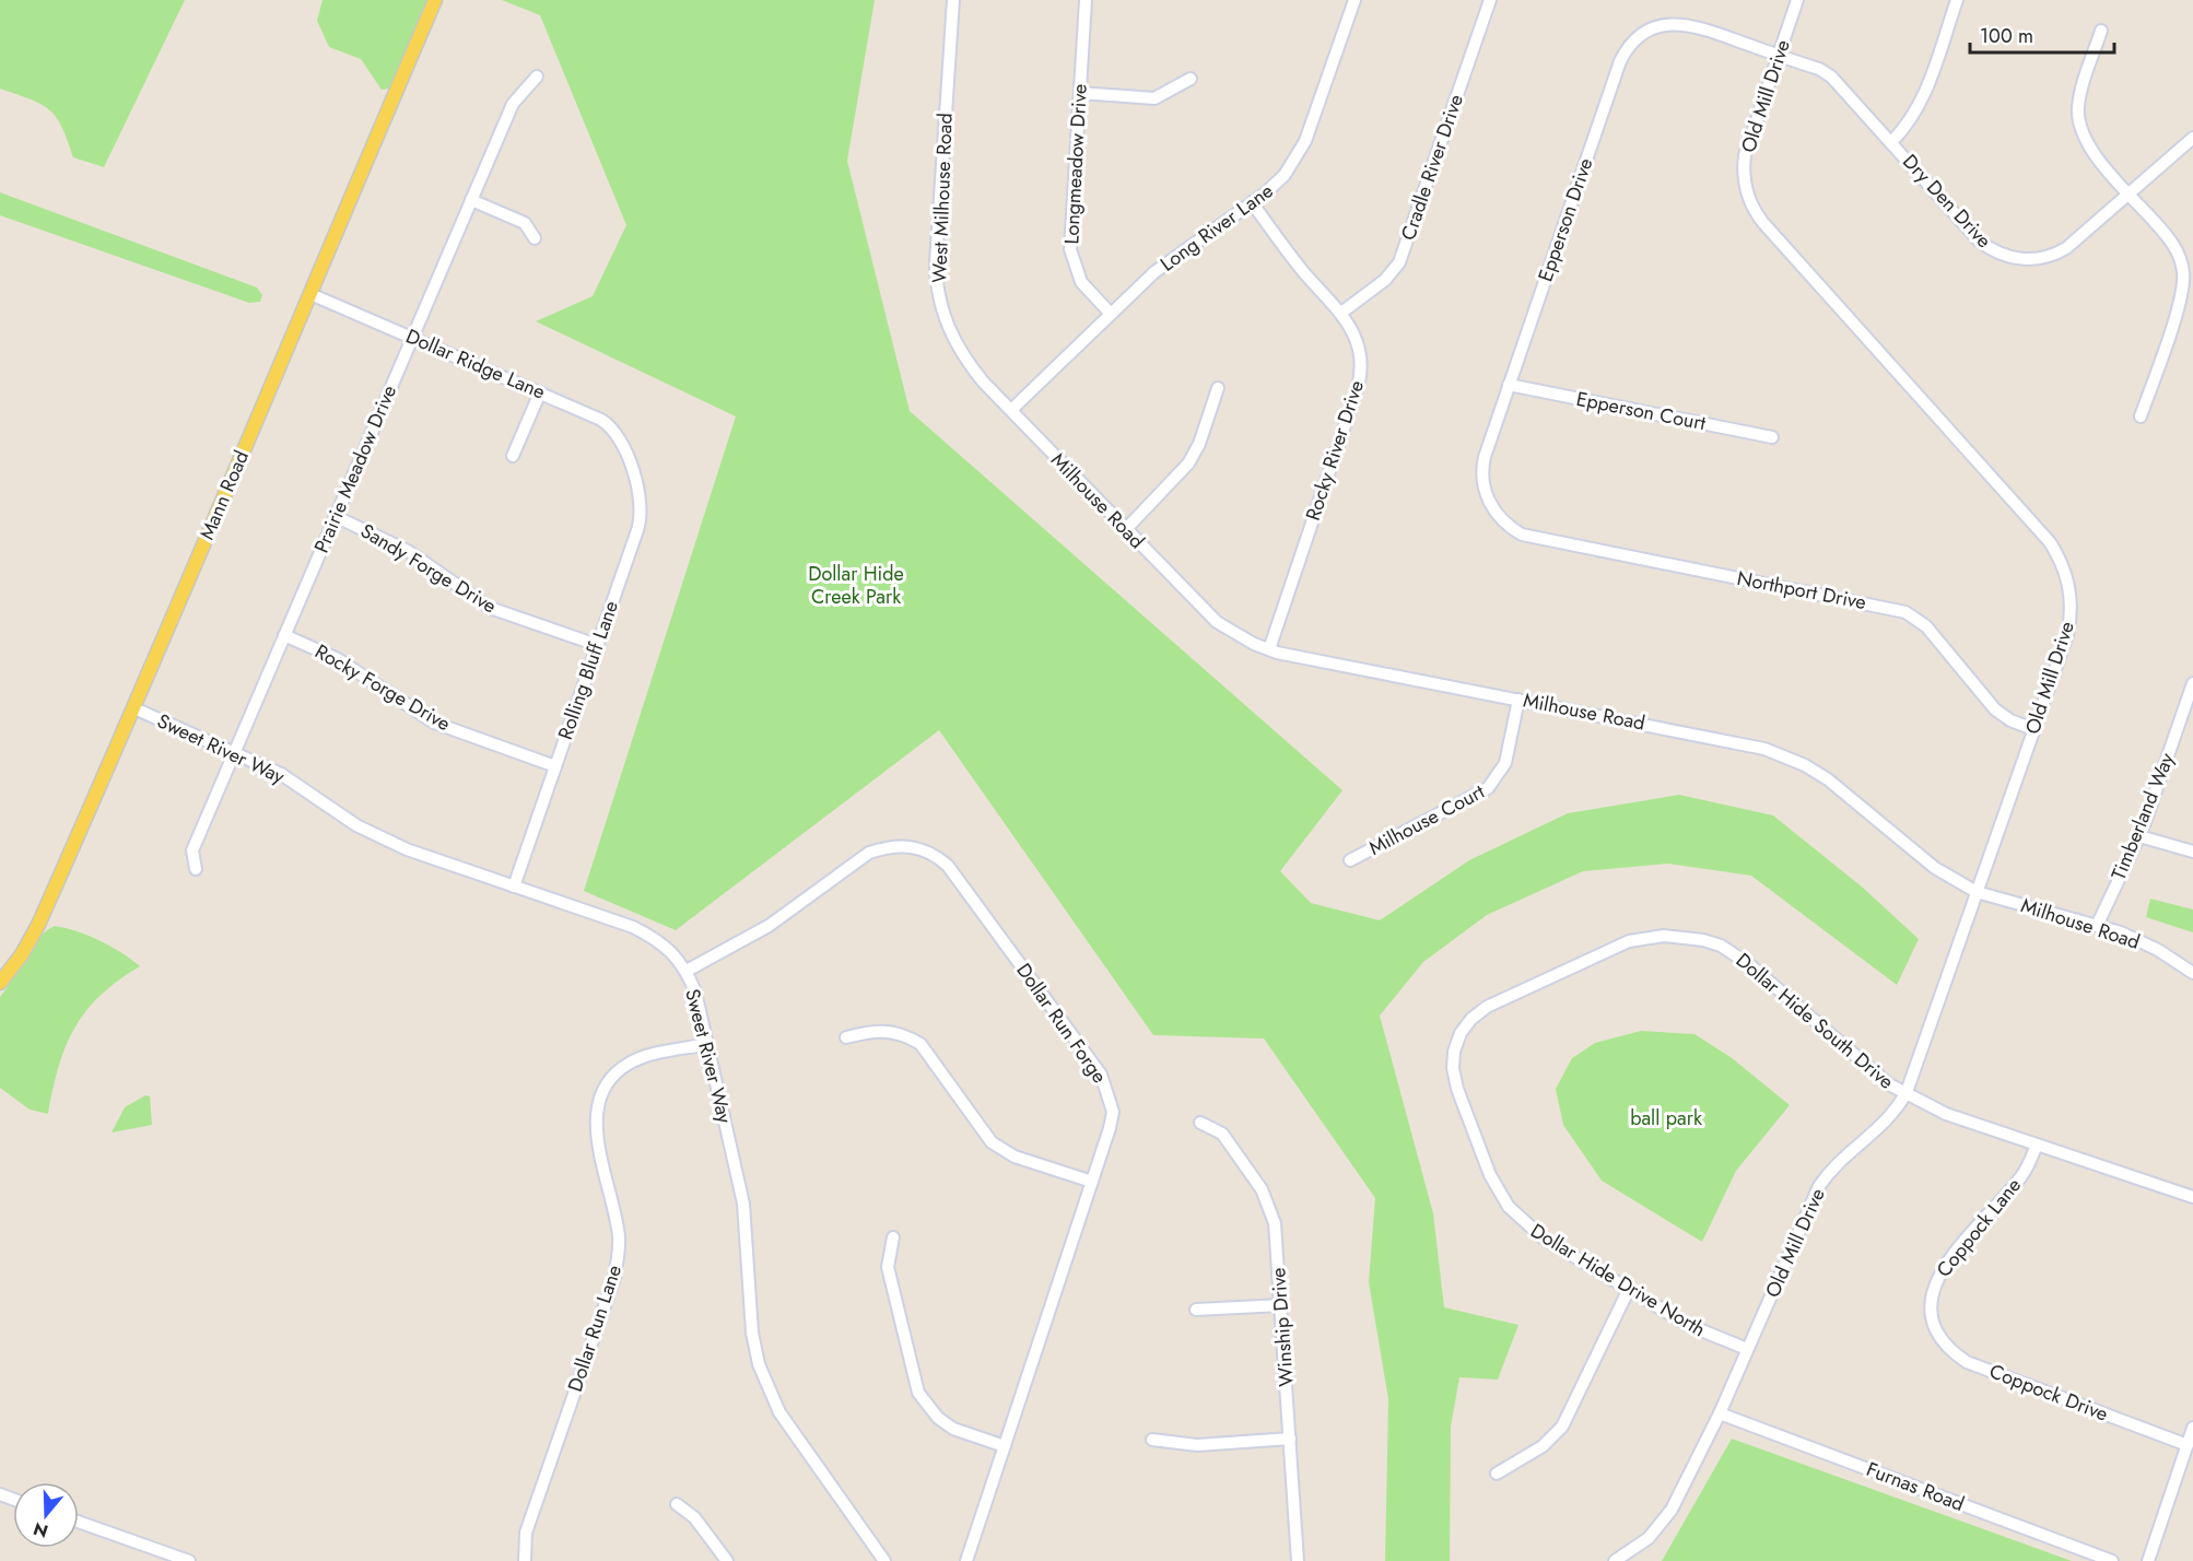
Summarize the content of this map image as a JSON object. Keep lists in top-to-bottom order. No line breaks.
{"streets":{"main road":["Mann Road"],"street":["Old Mill Drive","Longmeadow Drive","Cradle River Drive","West Milhouse Road","Dry Den Drive","Epperson Drive","Long River Lane","Dollar Ridge Lane","Epperson Court","Rocky River Drive","Prairie Meadow Drive","Milhouse Road","Sandy Forge Drive","Northport Drive","Rolling Bluff Lane","Rocky Forge Drive","Sweet River Way","Timberland Way","Milhouse Court","Dollar Hide South Drive","Dollar Run Forge","Coppock Lane","Dollar Hide Drive North","Winship Drive","Dollar Run Lane","Coppock Drive","Furnas Road"]},"crossings":[["Old Mill Drive","Dry Den Drive"],["Old Mill Drive","Epperson Drive"],["Old Mill Drive","Milhouse Road"],["Old Mill Drive","Northport Drive"],["Old Mill Drive","Dollar Hide South Drive"],["Old Mill Drive","Dollar Hide Drive North"],["Old Mill Drive","Furnas Road"],["Longmeadow Drive","Long River Lane"],["Cradle River Drive","Rocky River Drive"],["West Milhouse Road","Long River Lane"],["West Milhouse Road","Milhouse Road"],["Dry Den Drive","Epperson Drive"],["Epperson Drive","Epperson Court"],["Epperson Drive","Northport Drive"],["Long River Lane","Rocky River Drive"],["Long River Lane","Milhouse Road"],["Dollar Ridge Lane","Prairie Meadow Drive"],["Dollar Ridge Lane","Mann Road"],["Dollar Ridge Lane","Rolling Bluff Lane"],["Rocky River Drive","Milhouse Road"],["Prairie Meadow Drive","Sandy Forge Drive"],["Prairie Meadow Drive","Rocky Forge Drive"],["Prairie Meadow Drive","Sweet River Way"],["Mann Road","Sweet River Way"],["Milhouse Road","Timberland Way"],["Milhouse Road","Milhouse Court"],["Sandy Forge Drive","Rolling Bluff Lane"],["Rolling Bluff Lane","Rocky Forge Drive"],["Rolling Bluff Lane","Sweet River Way"],["Sweet River Way","Dollar Run Forge"],["Sweet River Way","Dollar Run Lane"],["Dollar Hide South Drive","Coppock Lane"],["Dollar Hide South Drive","Dollar Hide Drive North"],["Coppock Lane","Coppock Drive"]],"parks":["Dollar Hide Creek Park","ball park"],"scale_bar":"100 m","north":"bottom"}
